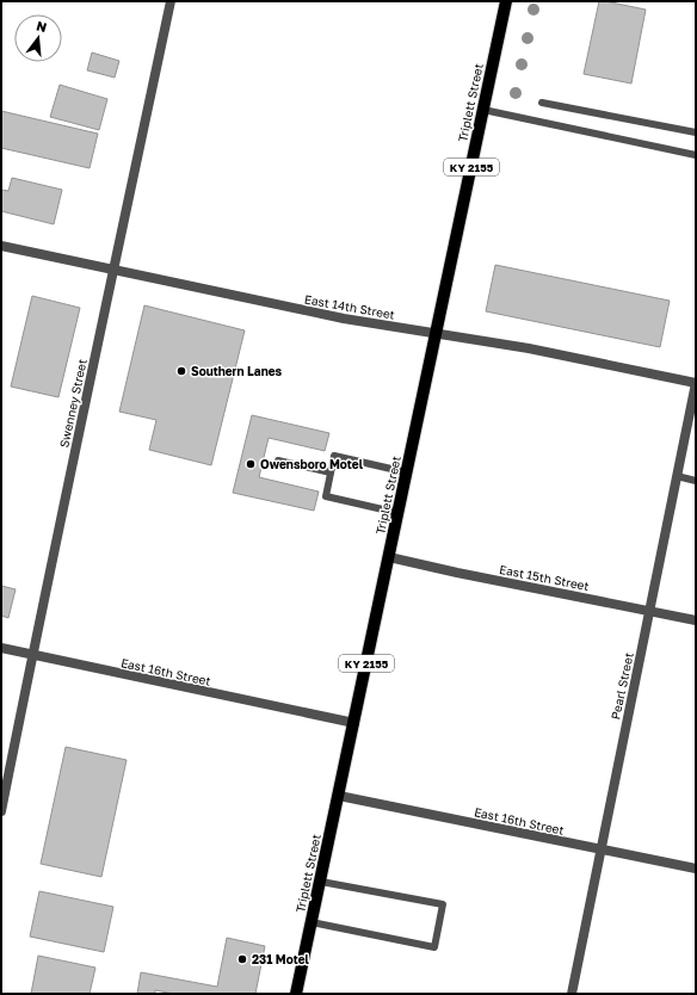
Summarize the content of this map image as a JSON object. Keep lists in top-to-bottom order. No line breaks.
{"streets":{"main road":["Triplett Street","KY 2155"],"street":["East 14th Street","Swenney Street","East 15th Street","East 16th Street","Pearl Street"]},"crossings":[["Triplett Street","East 14th Street"],["Triplett Street","East 15th Street"],["Triplett Street","East 16th Street"],["East 14th Street","Swenney Street"],["East 14th Street","Pearl Street"],["Swenney Street","East 16th Street"],["East 15th Street","Pearl Street"],["East 16th Street","Pearl Street"]],"places":["Southern Lanes","Owensboro Motel","231 Motel"],"north":"top"}
